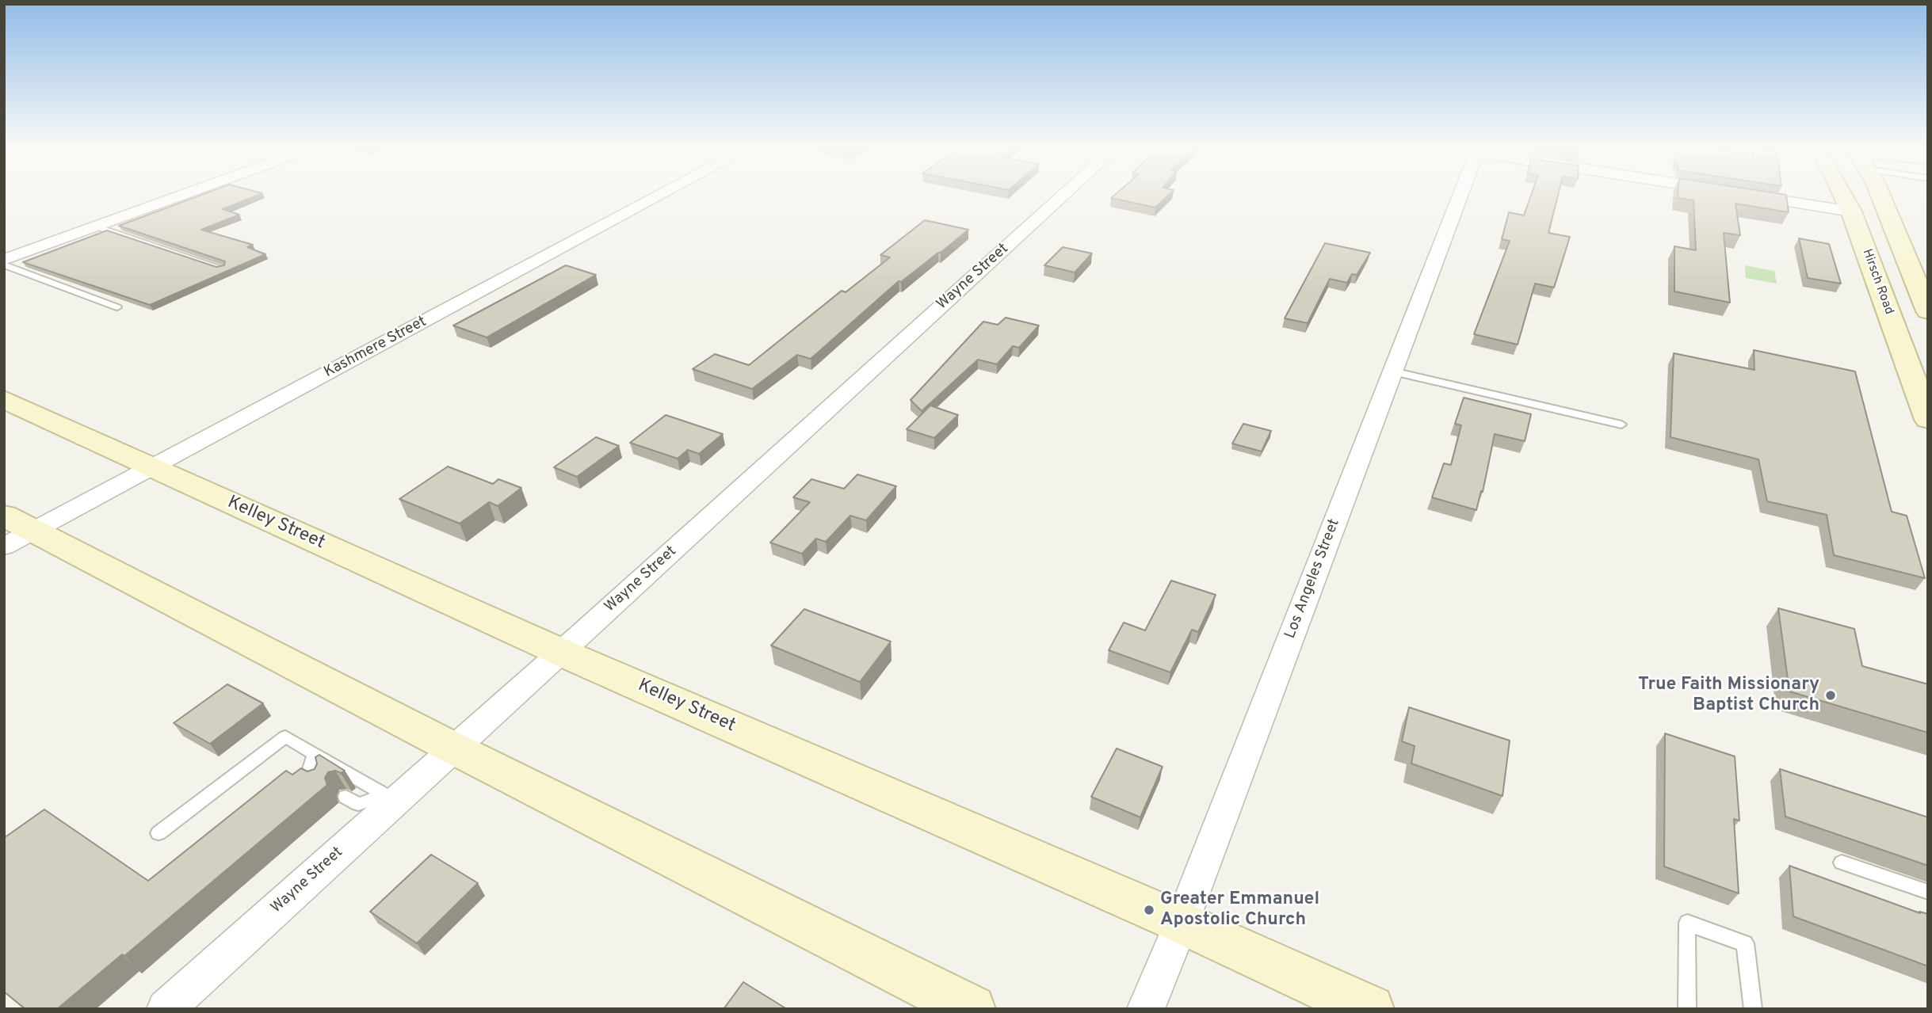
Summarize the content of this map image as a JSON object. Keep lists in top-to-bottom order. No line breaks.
{"streets":{"main road":["Hirsch Road","Kelley Street"],"street":["Wayne Street","Kashmere Street","Los Angeles Street"]},"crossings":[["Wayne Street","Kelley Street"],["Kashmere Street","Kelley Street"],["Kelley Street","Los Angeles Street"]],"places":["True Faith Missionary Baptist Church","Greater Emmanuel Apostolic Church"]}
